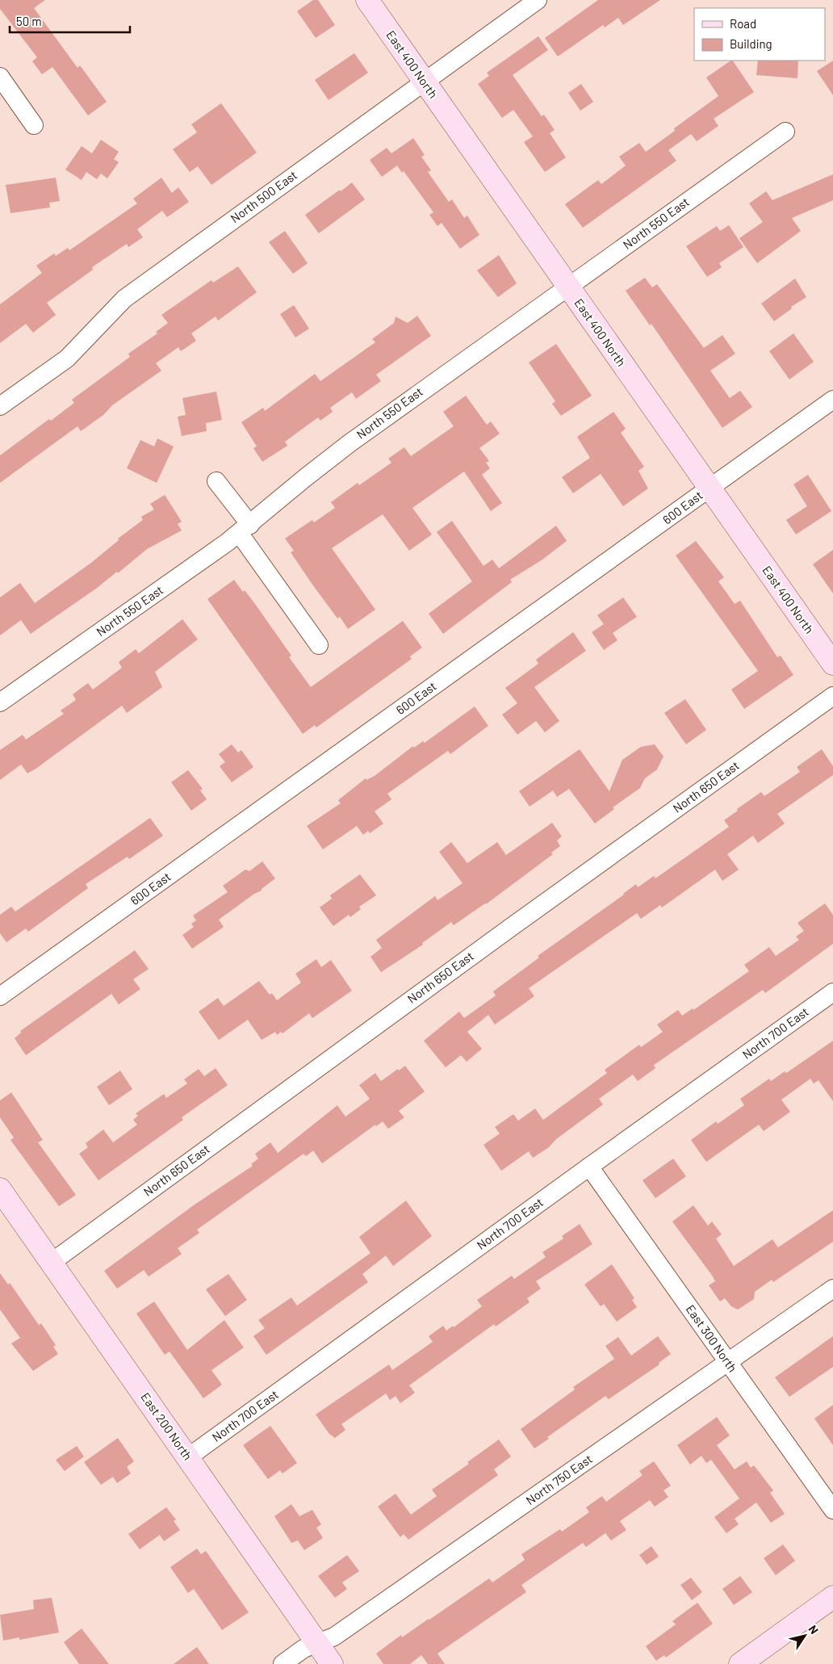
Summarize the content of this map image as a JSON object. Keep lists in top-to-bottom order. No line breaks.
{"streets":{"main road":["East 400 North","East 200 North"],"street":["North 500 East","North 550 East","600 East","North 650 East","North 700 East","East 300 North","North 750 East"]},"crossings":[["East 400 North","North 500 East"],["East 400 North","North 550 East"],["East 400 North","600 East"],["North 650 East","East 200 North"],["North 700 East","East 300 North"],["North 700 East","East 200 North"],["East 300 North","North 750 East"],["East 200 North","North 750 East"]],"legend":["Road","Building"],"scale_bar":"50 m","north":"top right"}
